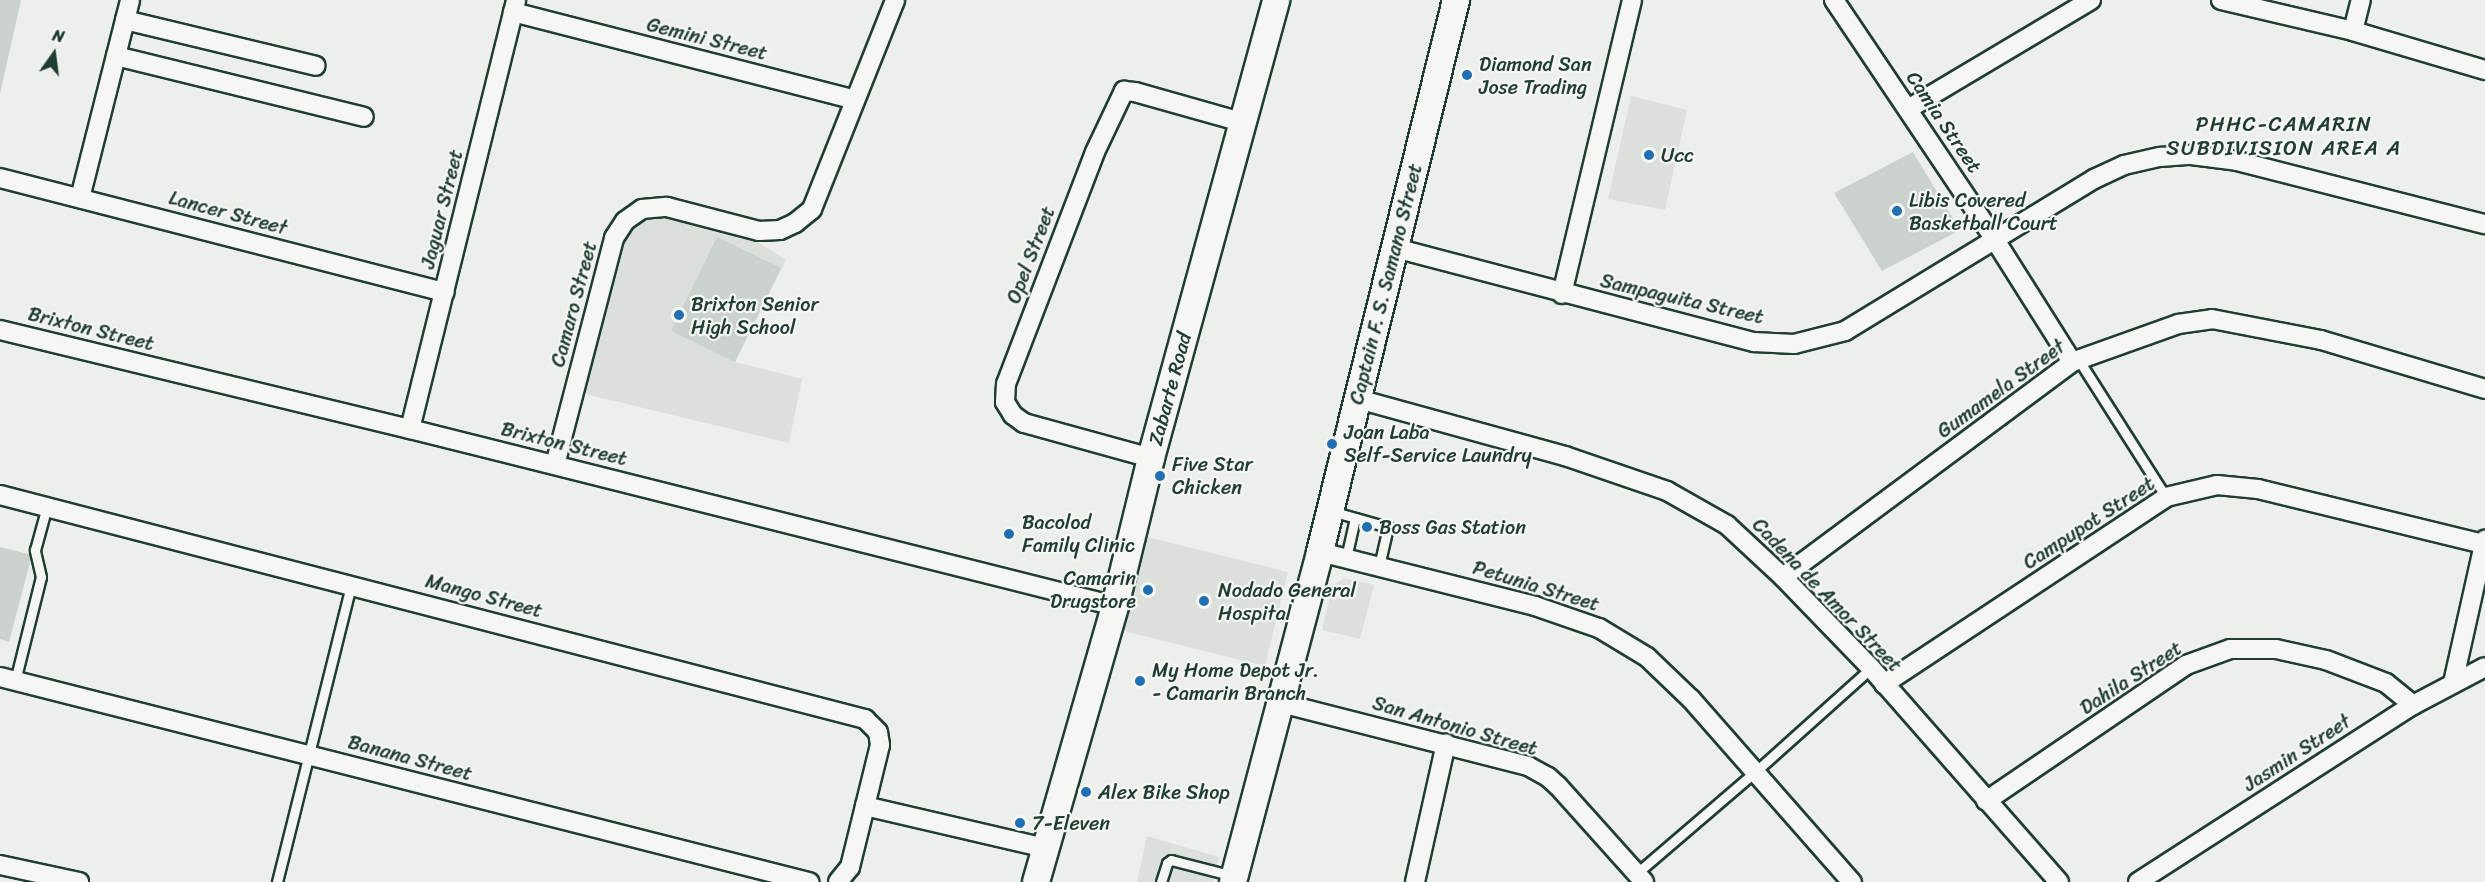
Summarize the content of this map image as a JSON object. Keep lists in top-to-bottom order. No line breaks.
{"streets":{"main road":["Captain F. S. Samano Street","Zabarte Road"],"street":["Gemini Street","Camia Street","Jaguar Street","Lancer Street","Opel Street","Sampaguita Street","Camaro Street","Brixton Street","Gumamela Street","Campupot Street","Petunia Street","Cadena de Amor Street","Mango Street","Dahila Street","San Antonio Street","Jasmin Street","Banana Street"]},"crossings":[["Gemini Street","Jaguar Street"],["Gemini Street","Camaro Street"],["Camia Street","Sampaguita Street"],["Camia Street","Gumamela Street"],["Jaguar Street","Lancer Street"],["Jaguar Street","Brixton Street"],["Opel Street","Zabarte Road"],["Captain F. S. Samano Street","Sampaguita Street"],["Captain F. S. Samano Street","Petunia Street"],["Captain F. S. Samano Street","Cadena de Amor Street"],["Captain F. S. Samano Street","San Antonio Street"],["Camaro Street","Brixton Street"],["Brixton Street","Zabarte Road"],["Gumamela Street","Cadena de Amor Street"],["Campupot Street","Cadena de Amor Street"],["Cadena de Amor Street","Dahila Street"],["Dahila Street","Jasmin Street"]],"districts":["PHHC-CAMARIN SUBDIVISION AREA A"],"places":["Diamond San Jose Trading","Ucc","Libis Covered Basketball Court","Brixton Senior High School","Joan Laba Self-Service Laundry","Five Star Chicken","Boss Gas Station","Bacolod Family Clinic","Camarin Drugstore","Nodado General Hospital","My Home Depot Jr. - Camarin Branch","Alex Bike Shop","7-Eleven"],"north":"top"}
